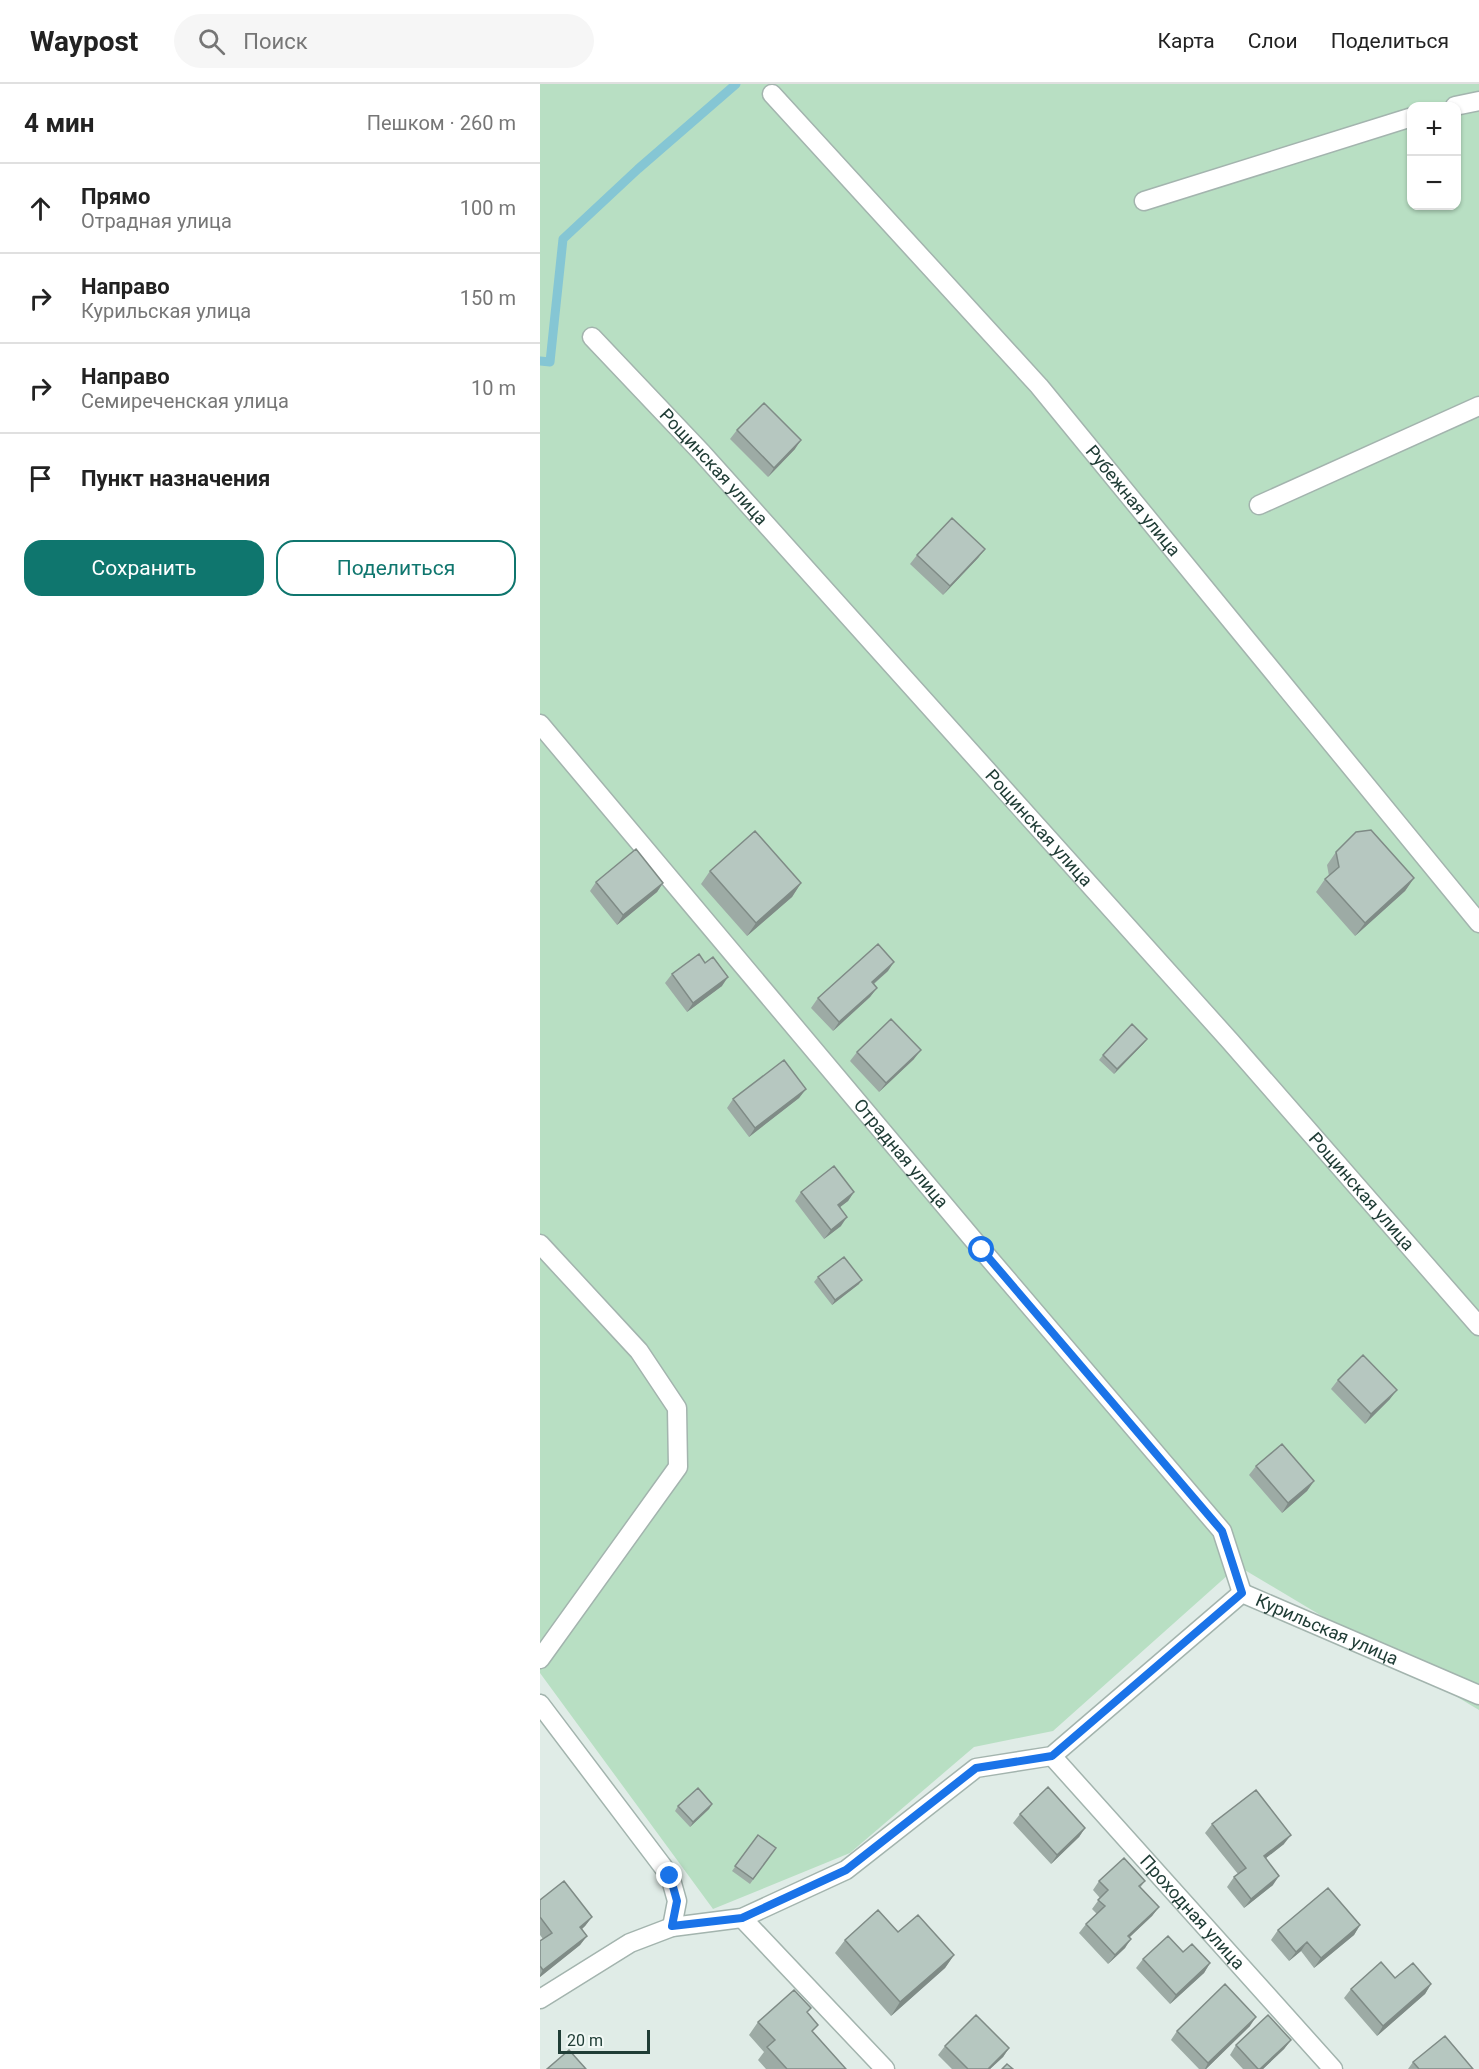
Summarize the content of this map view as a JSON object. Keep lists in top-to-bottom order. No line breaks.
{"streets":{"street":["Рощинская улица","Рубежная улица","Отрадная улица","Курильская улица","Проходная улица"]},"crossings":[["Отрадная улица","Курильская улица"],["Курильская улица","Проходная улица"]],"scale_bar":"20 m","page":{"header":"Waypost","search":"Поиск","nav":["Карта","Слои","Поделиться"],"heading":["4 мин","Пешком · 260 m"],"map_buttons":["+","−"],"list":[["Прямо","Отрадная улица","100 m"],["Направо","Курильская улица","150 m"],["Направо","Семиреченская улица","10 m"],"Пункт назначения"],"buttons":["Сохранить","Поделиться"],"scale":"20 m"}}
